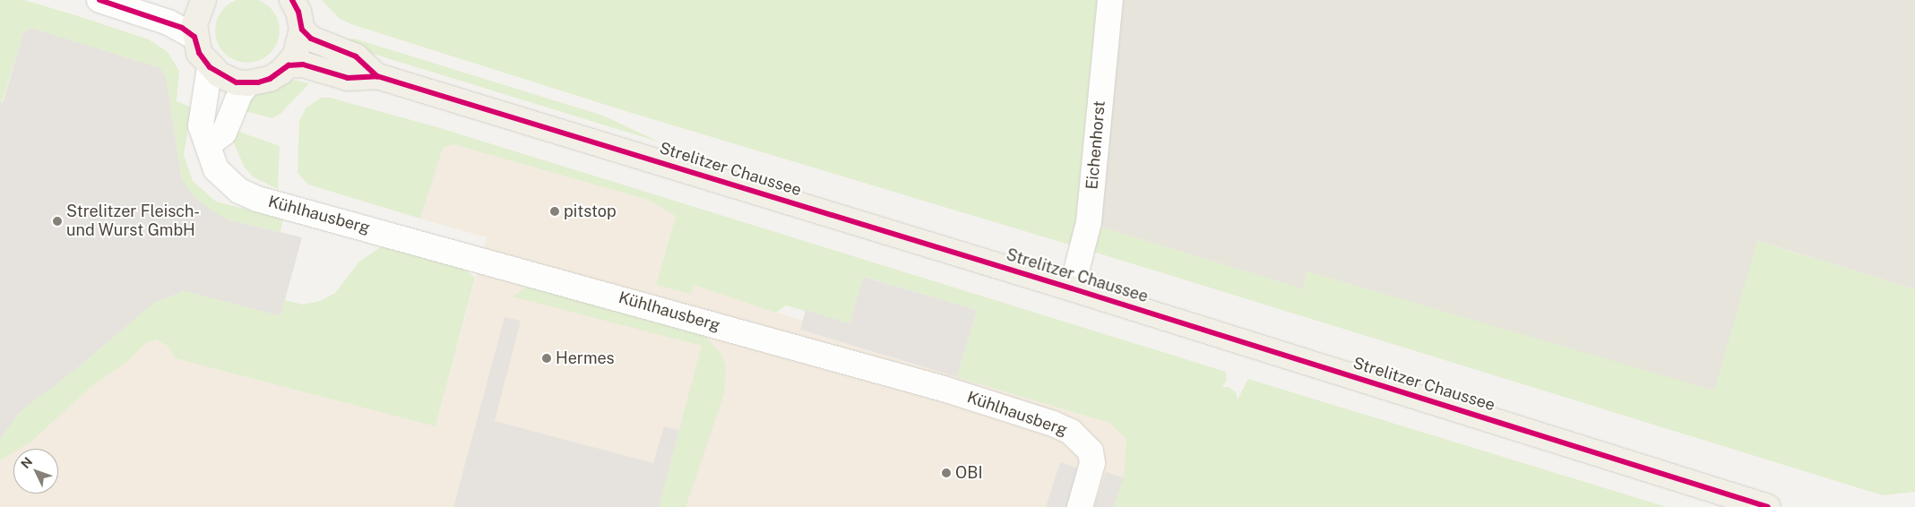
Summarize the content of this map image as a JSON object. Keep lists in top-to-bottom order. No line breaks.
{"streets":{"main road":["Strelitzer Chaussee"],"street":["Eichenhorst","Kühlhausberg"]},"crossings":[["Eichenhorst","Strelitzer Chaussee"]],"places":["pitstop","Strelitzer Fleisch- und Wurst GmbH","Hermes","OBI"],"north":"top left"}
